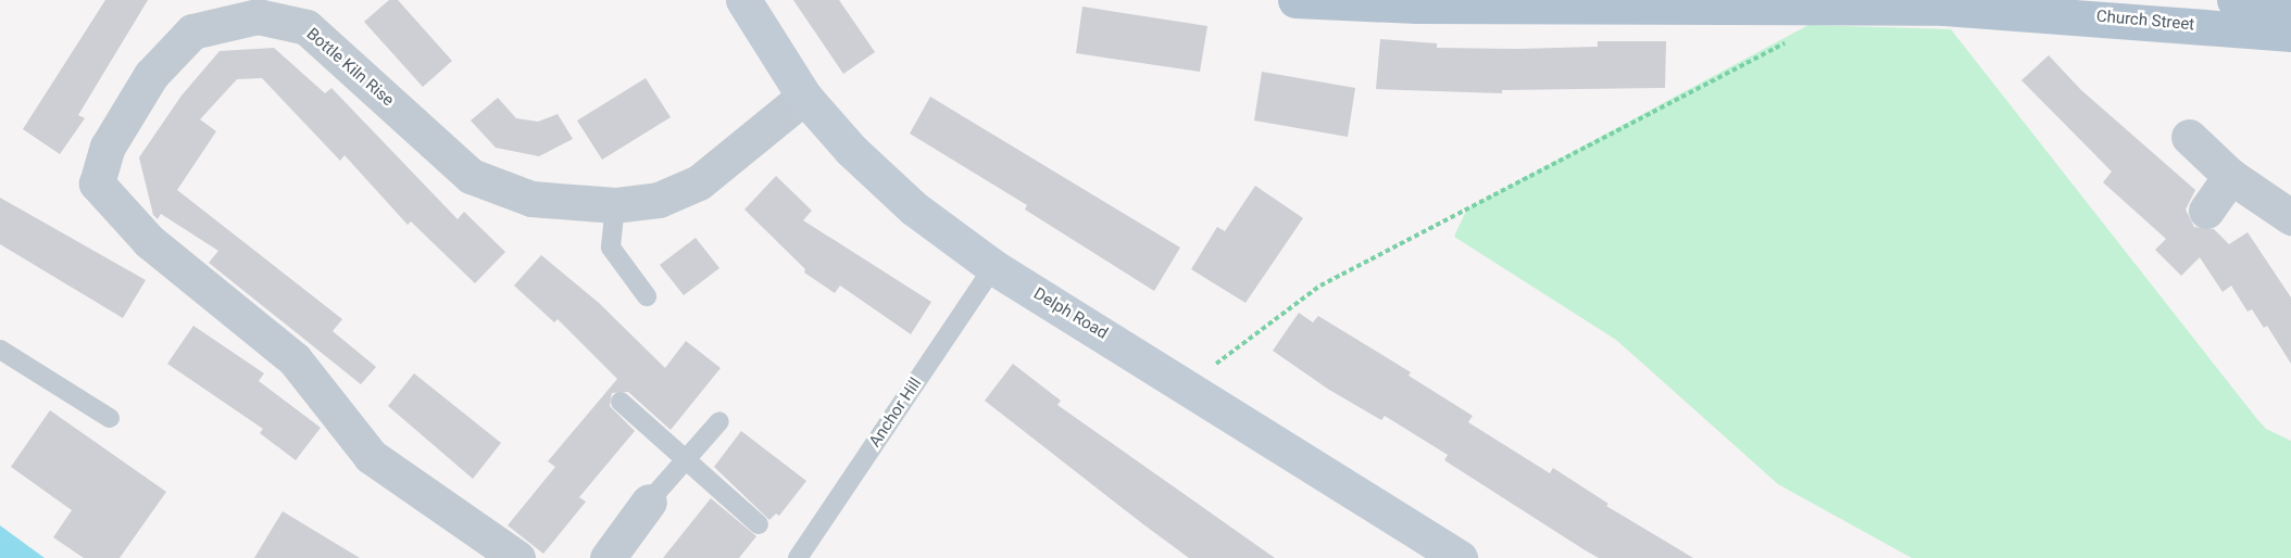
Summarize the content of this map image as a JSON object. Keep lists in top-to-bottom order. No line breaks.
{"streets":{"main road":["Church Street","Delph Road"],"street":["Bottle Kiln Rise"],"lane":["Anchor Hill"]},"crossings":[["Bottle Kiln Rise","Delph Road"],["Delph Road","Anchor Hill"]]}
